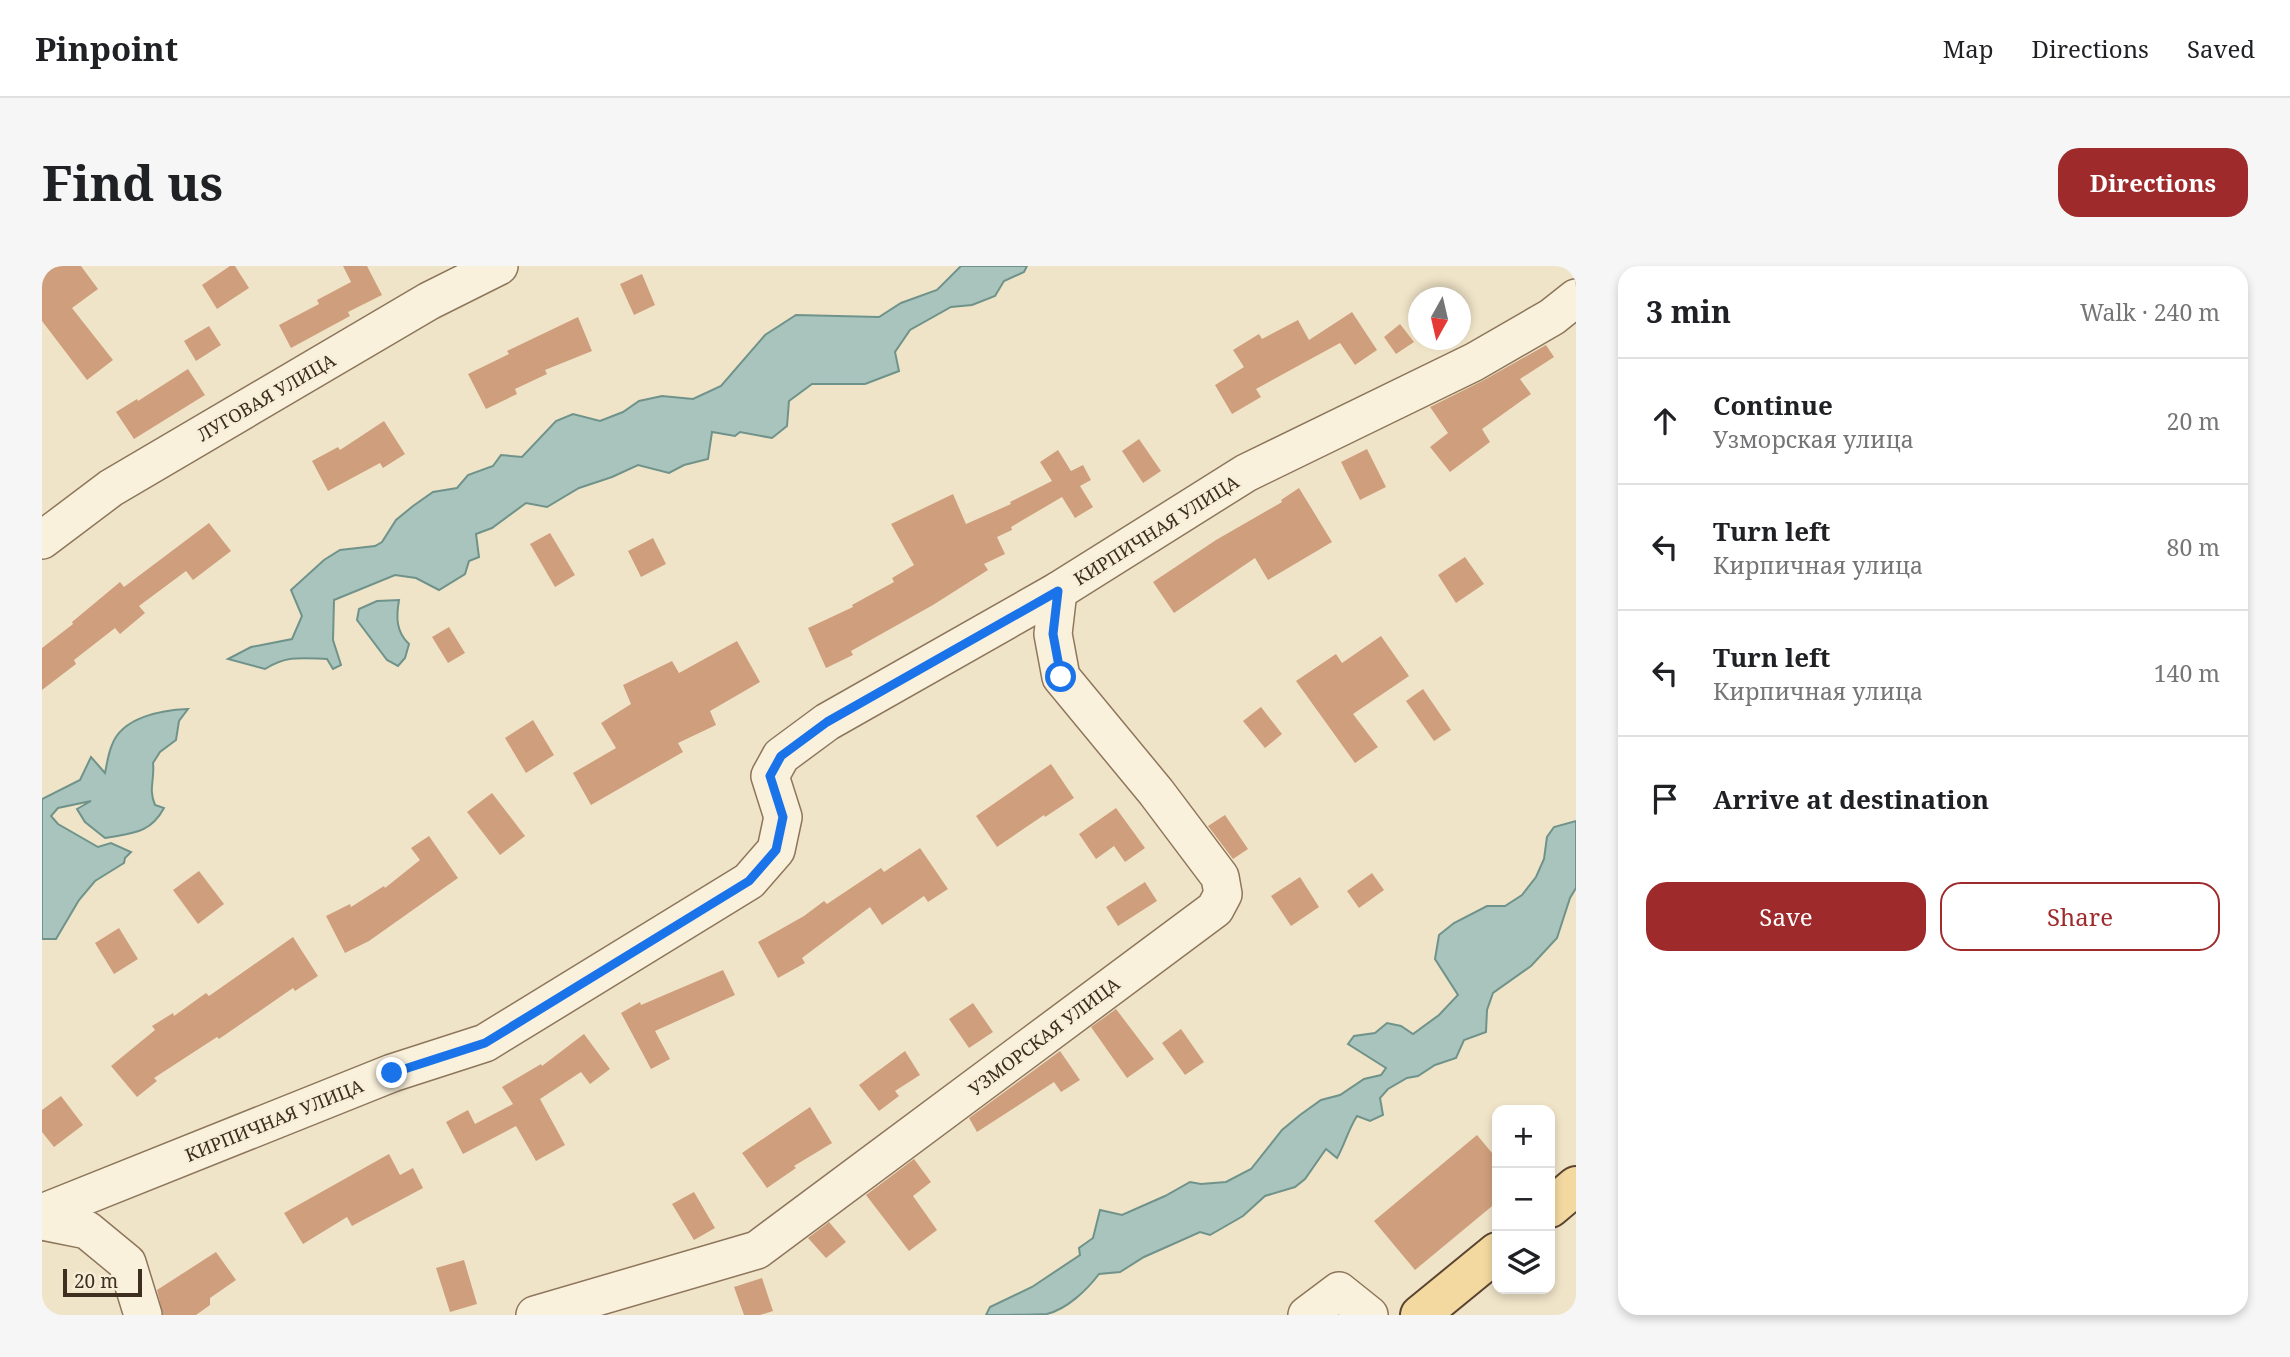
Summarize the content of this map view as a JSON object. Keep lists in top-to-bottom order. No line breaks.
{"streets":{"street":["ЛУГОВАЯ УЛИЦА","КИРПИЧНАЯ УЛИЦА","УЗМОРСКАЯ УЛИЦА"]},"crossings":[["КИРПИЧНАЯ УЛИЦА","УЗМОРСКАЯ УЛИЦА"]],"scale_bar":"20 m","north":"bottom","page":{"header":"Pinpoint","nav":["Map","Directions","Saved"],"buttons":["Directions",["Save","Share"]],"title":"Find us","heading":["3 min","Walk · 240 m"],"list":[["Continue","Узморская улица","20 m"],["Turn left","Кирпичная улица","80 m"],["Turn left","Кирпичная улица","140 m"],"Arrive at destination"],"map_buttons":["+","−"],"scale":"20 m"}}
